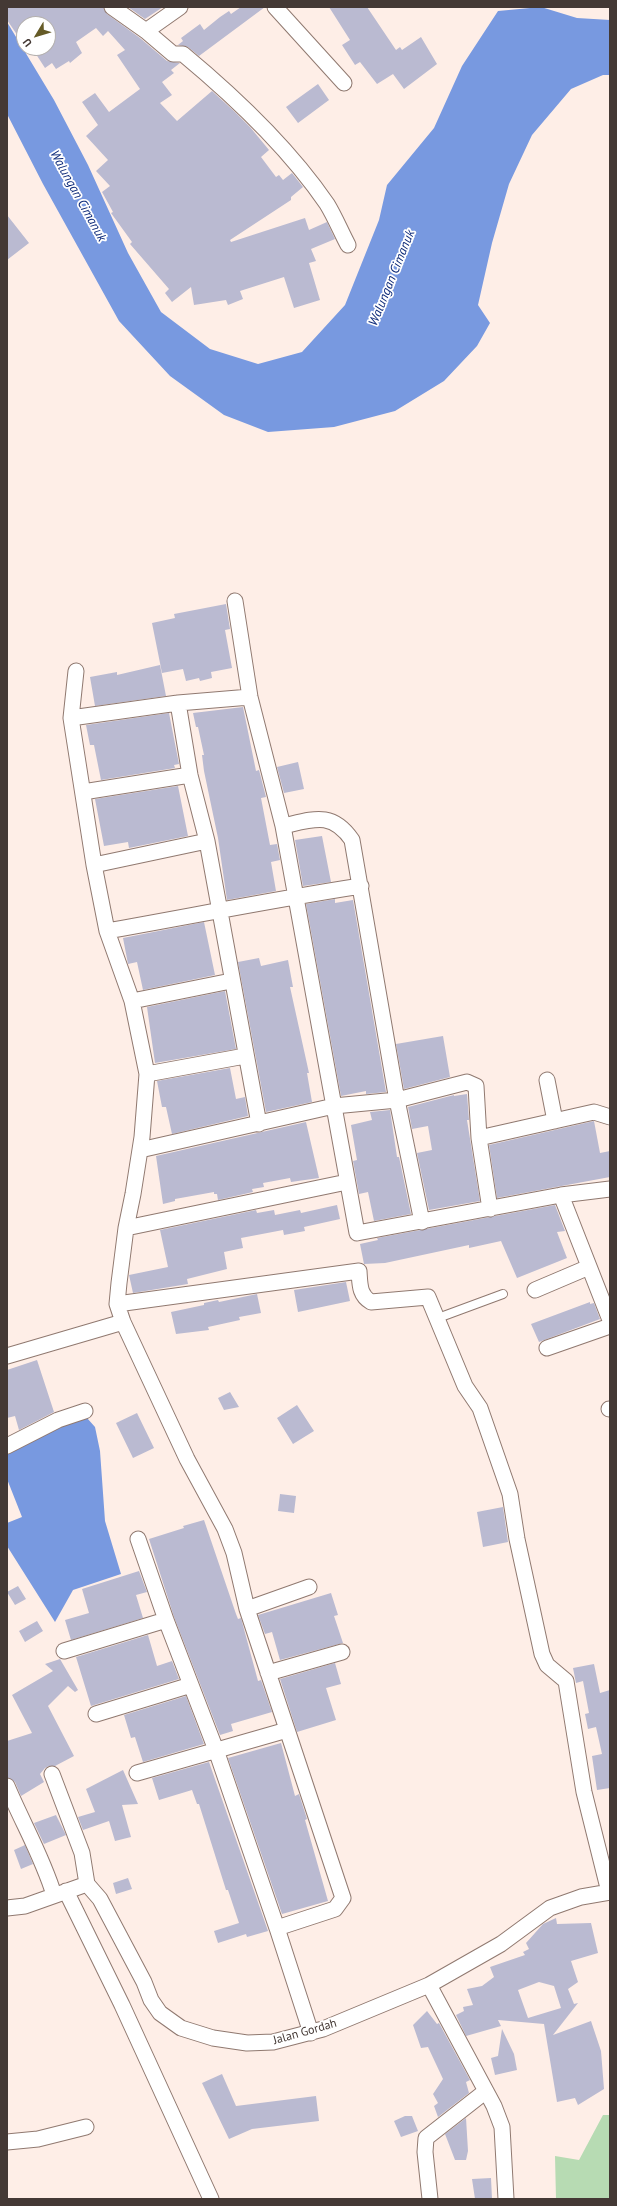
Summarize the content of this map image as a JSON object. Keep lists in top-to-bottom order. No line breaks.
{"streets":{"street":["Jalan Gordah"]},"water":["Walungan Cimanuk"],"north":"bottom left"}
